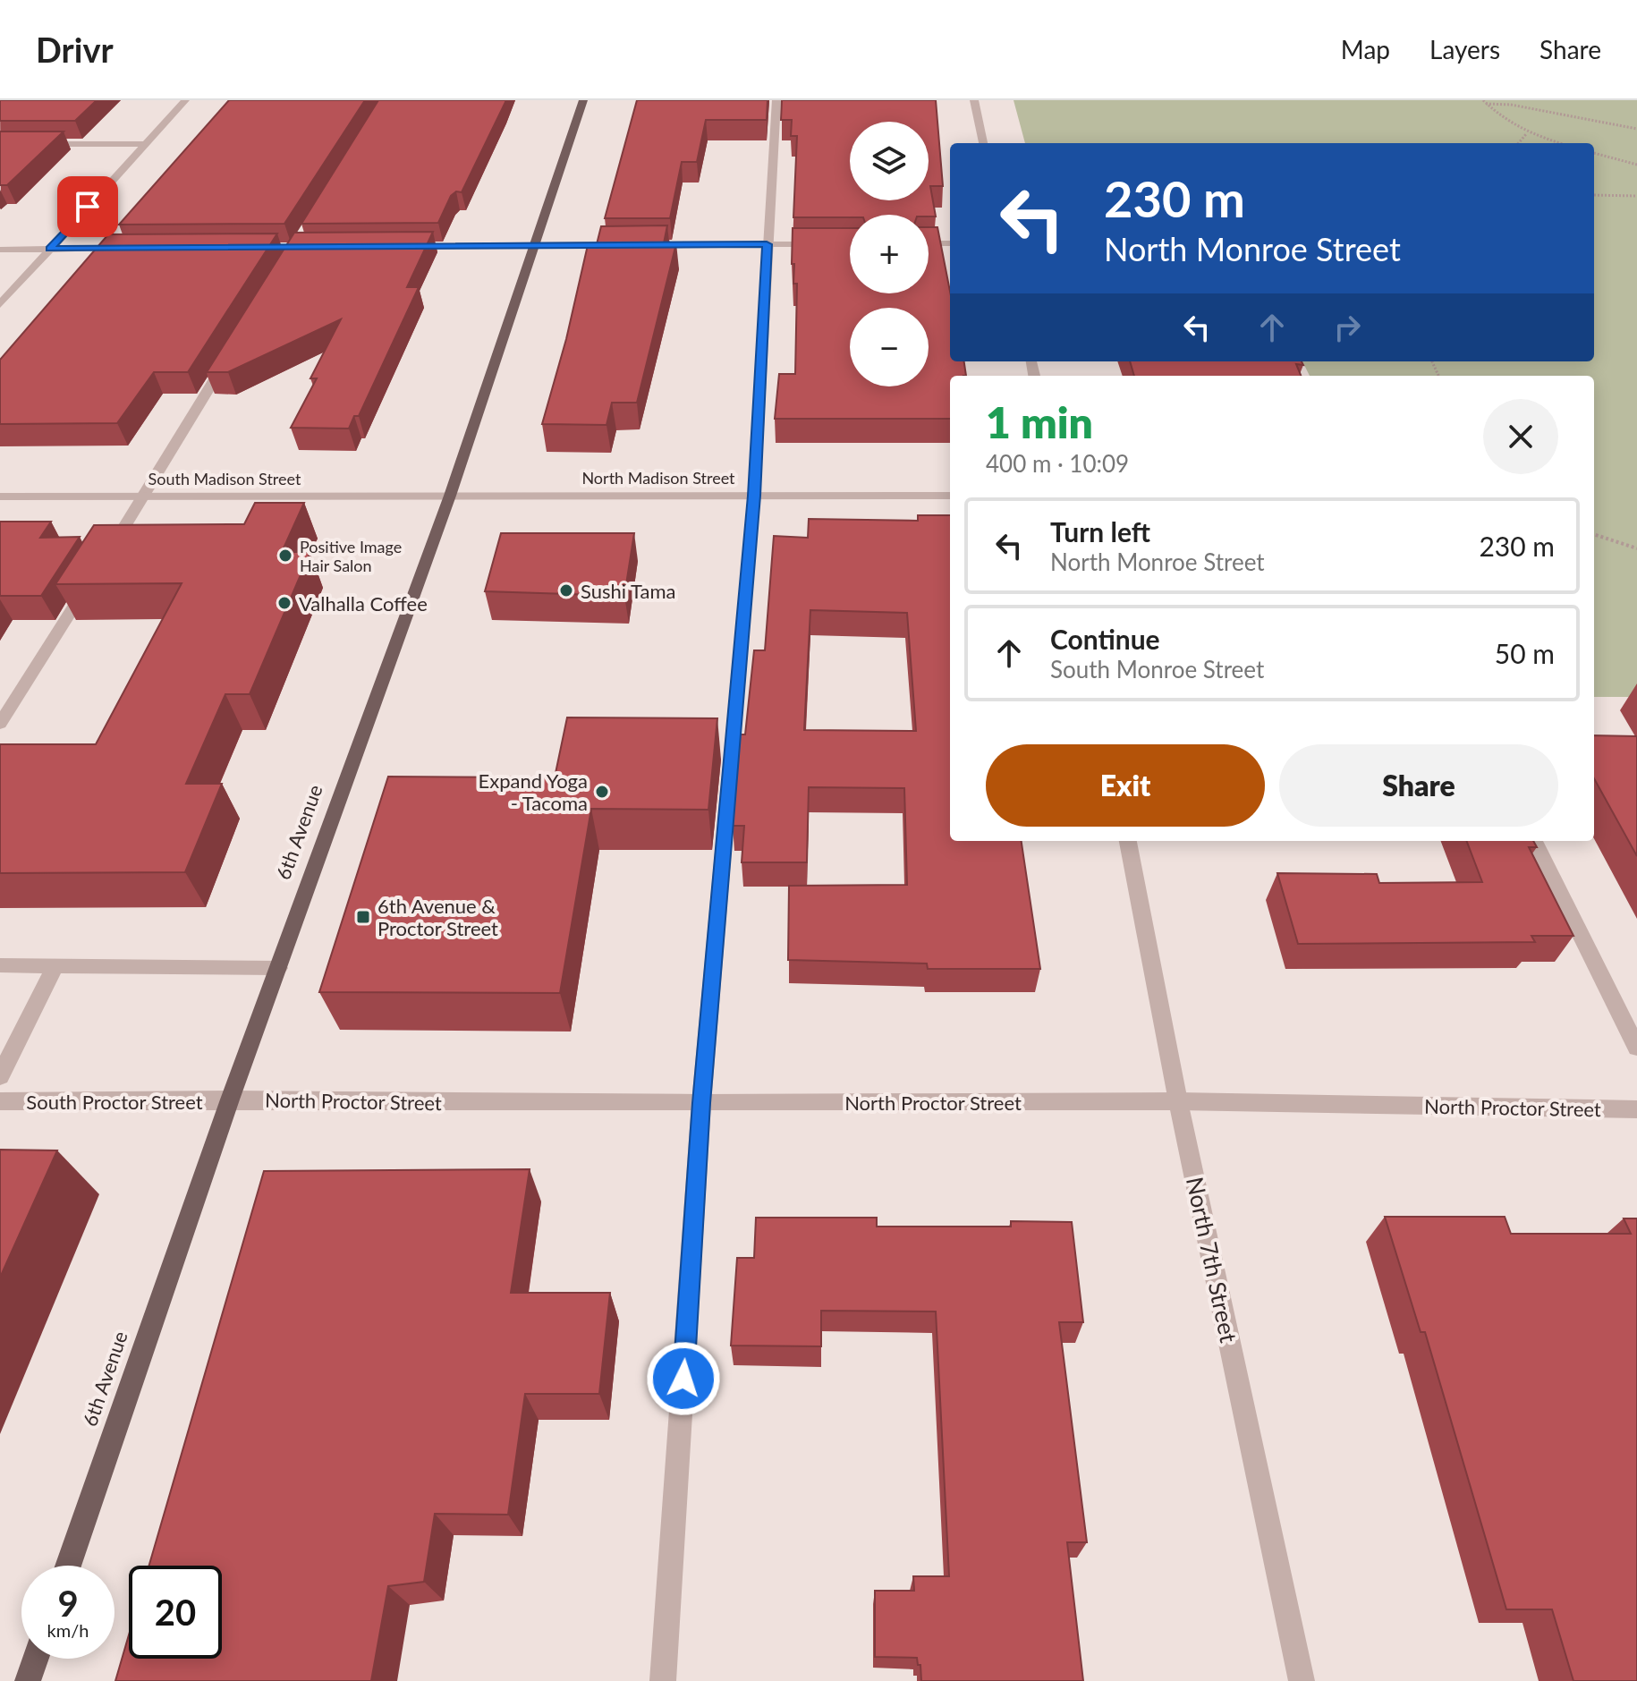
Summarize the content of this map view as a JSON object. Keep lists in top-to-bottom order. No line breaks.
{"streets":{"main road":["6th Avenue"],"street":["North Madison Street","South Madison Street","South Proctor Street","North Proctor Street","North 7th Street"]},"crossings":[["North Madison Street","South Madison Street"],["North Madison Street","6th Avenue"],["South Madison Street","6th Avenue"],["6th Avenue","South Proctor Street"],["6th Avenue","North Proctor Street"],["South Proctor Street","North Proctor Street"],["North Proctor Street","North 7th Street"]],"places":{"other":["Positive Image Hair Salon","Sushi Tama","Valhalla Coffee","Expand Yoga - Tacoma"],"transit":["6th Avenue & Proctor Street"]},"page":{"header":"Drivr","nav":["Map","Layers","Share"],"map_buttons":["+","−"],"turn":["230 m","North Monroe Street"],"heading":["1 min","400 m · 10:09"],"list":[{"name":"Turn left","note":"North Monroe Street","value":"230 m"},{"name":"Continue","note":"South Monroe Street","value":"50 m"}],"buttons":["Exit","Share"],"speed":"9 km/h","limit":"20"}}
